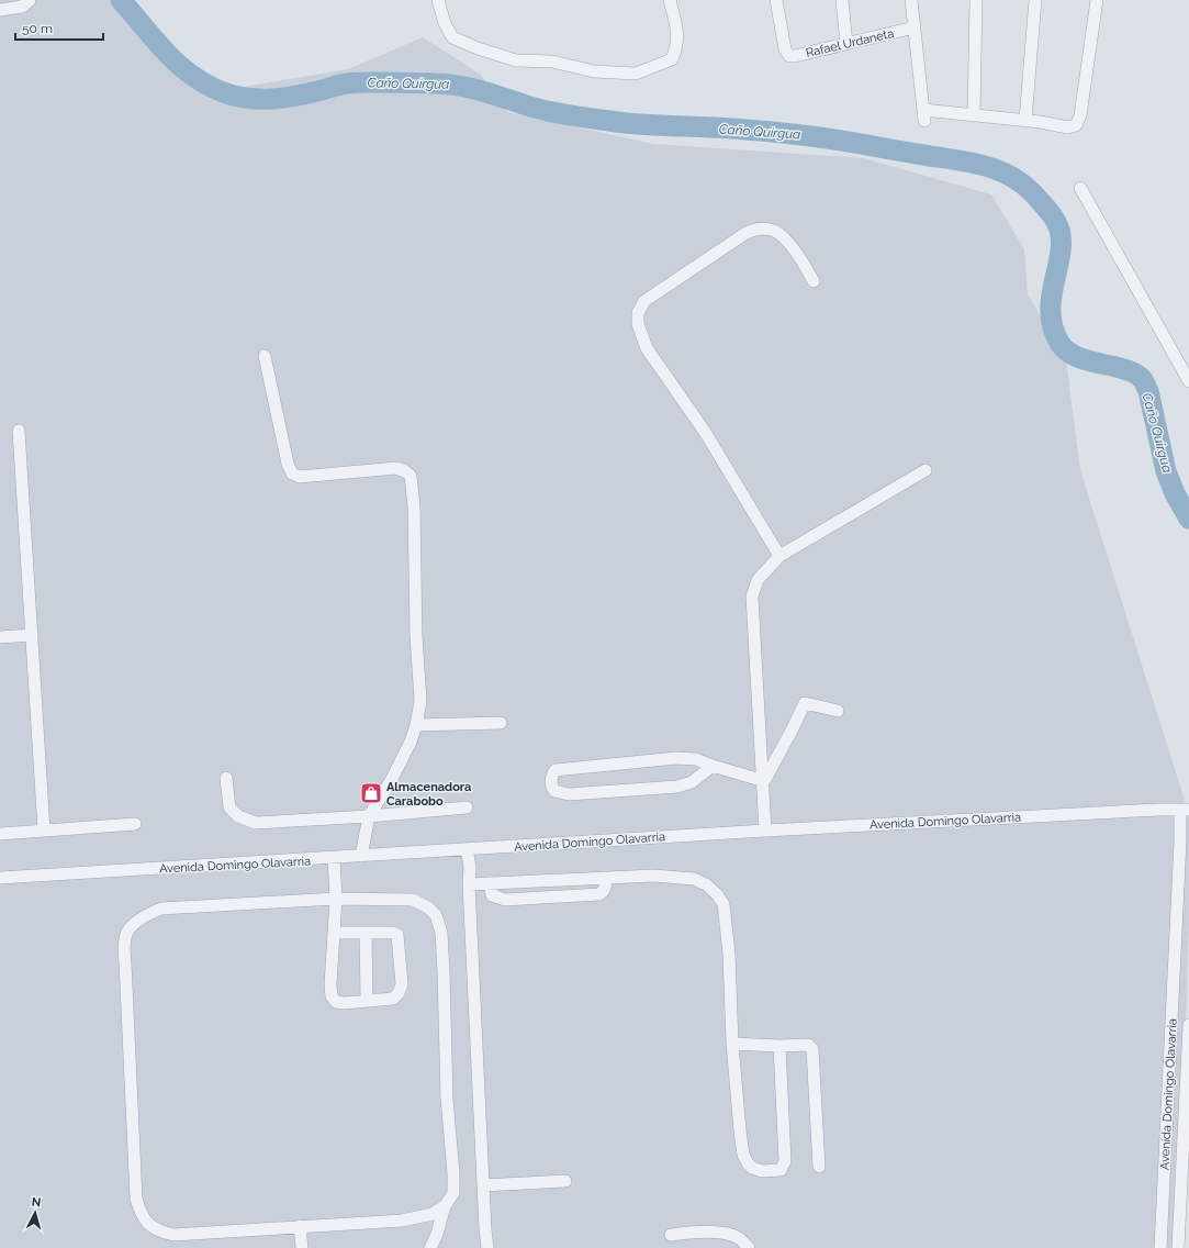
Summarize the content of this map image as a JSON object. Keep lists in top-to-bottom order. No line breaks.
{"streets":{"street":["Rafael Urdaneta","Avenida Domingo Olavarria"]},"water":["Caño Quirgua"],"places":{"shop":["Almacenadora Carabobo"]},"scale_bar":"50 m","north":"top"}
